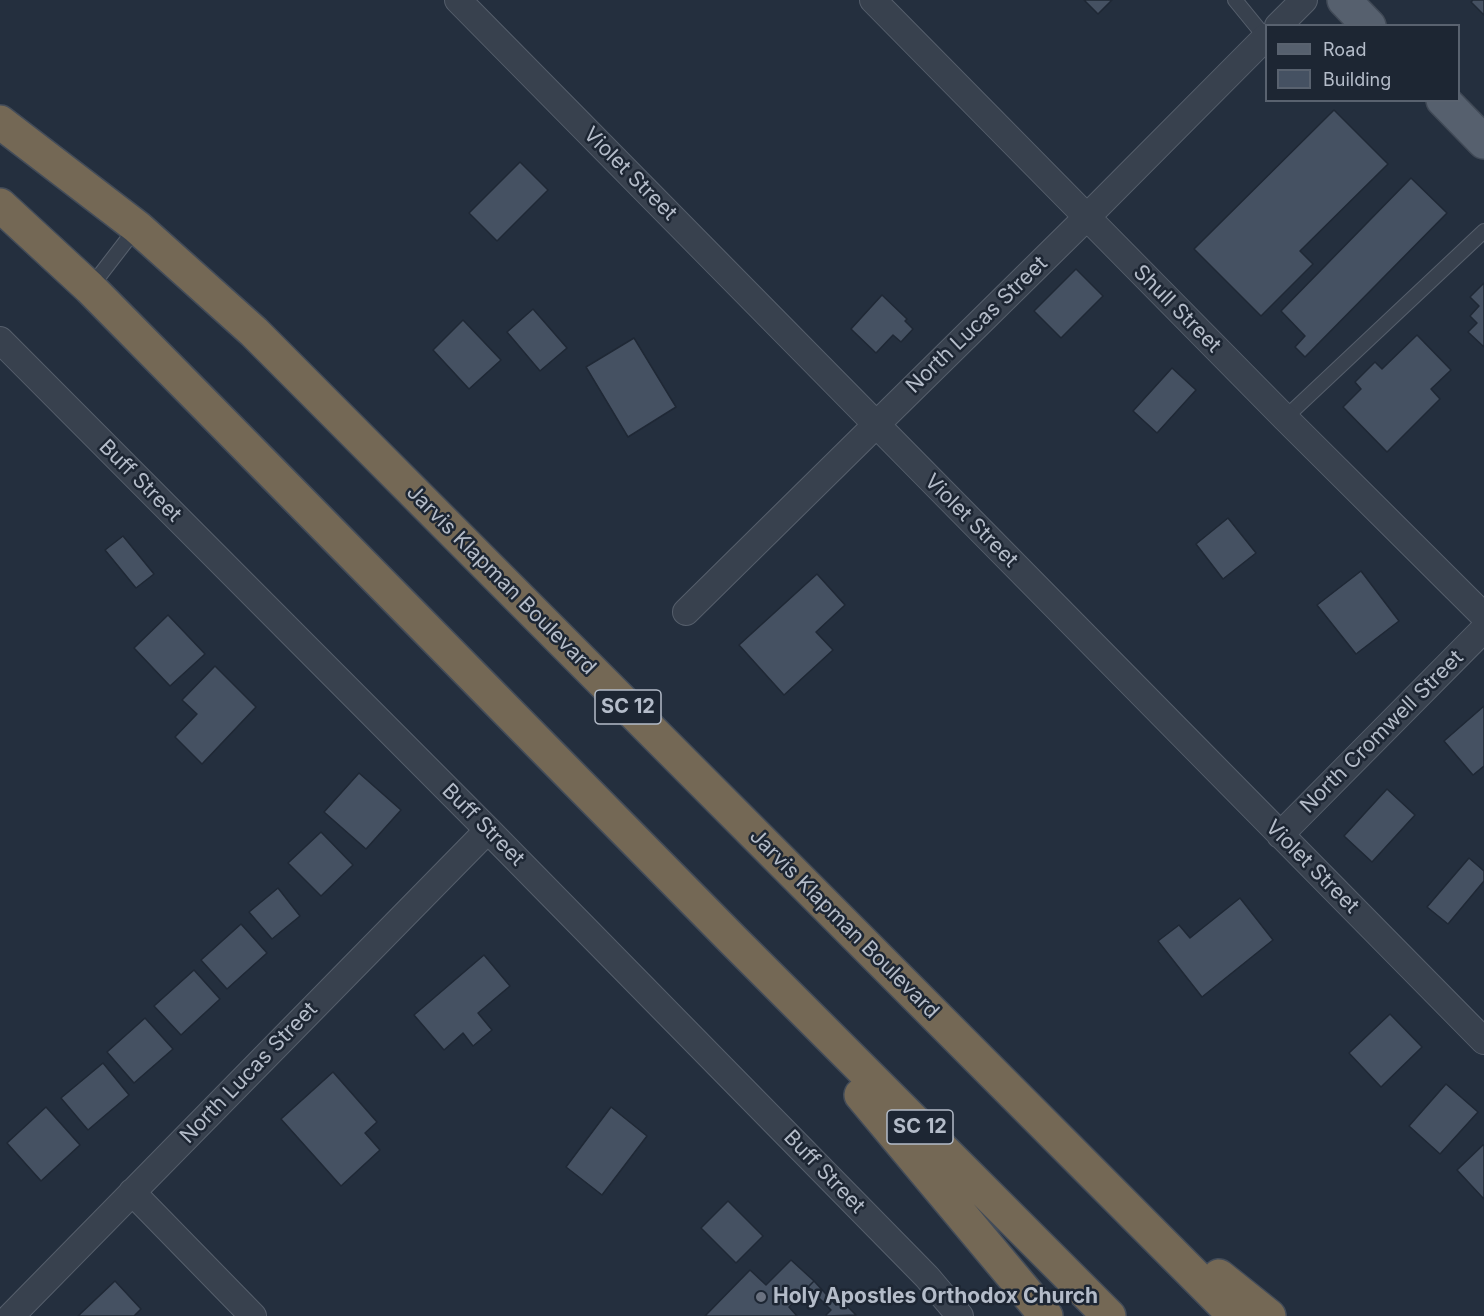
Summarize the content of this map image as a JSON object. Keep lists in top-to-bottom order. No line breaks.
{"streets":{"highway":["Jarvis Klapman Boulevard","SC 12"],"street":["Violet Street","Shull Street","North Lucas Street","Buff Street","North Cromwell Street"]},"crossings":[["Violet Street","North Lucas Street"],["Violet Street","North Cromwell Street"],["Shull Street","North Lucas Street"],["North Lucas Street","Buff Street"]],"places":["Holy Apostles Orthodox Church"],"legend":["Road","Building"]}
